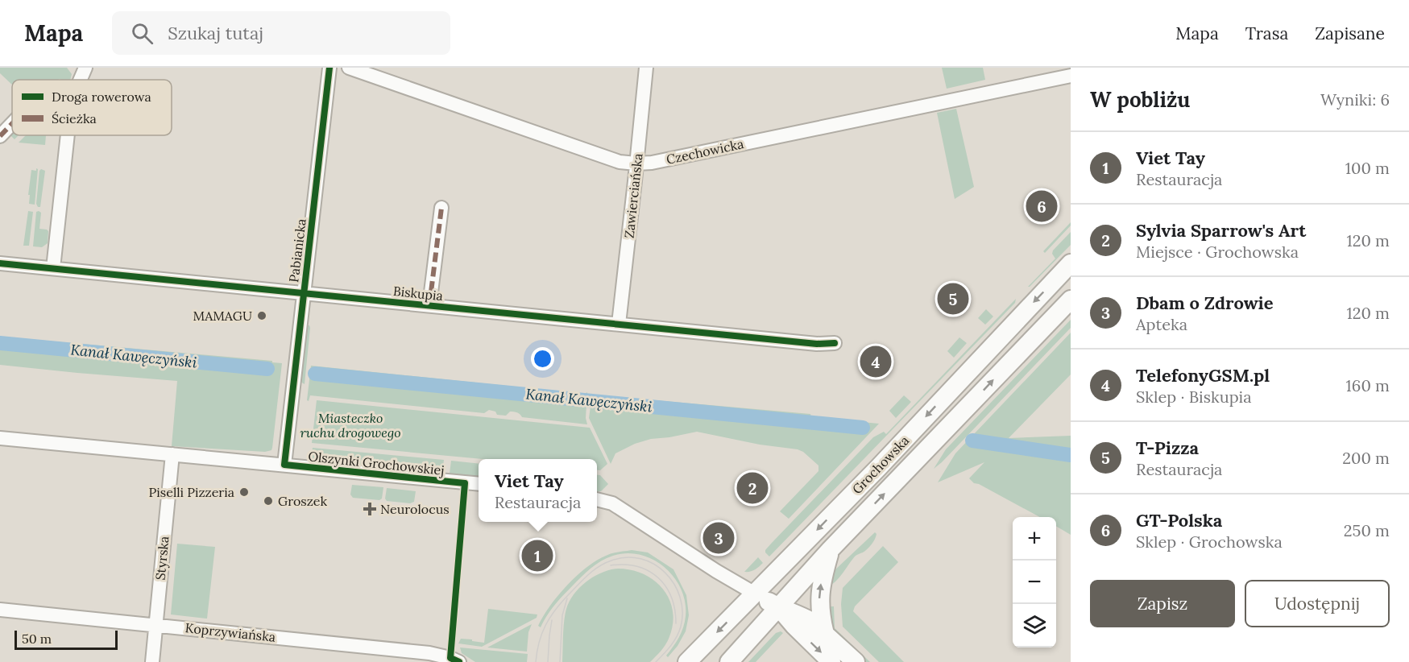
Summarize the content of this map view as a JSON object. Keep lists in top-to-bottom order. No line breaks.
{"streets":{"main road":["Grochowska"],"street":["Czechowicka","Zawierciańska","Pabianicka","Biskupia","Olszynki Grochowskiej","Styrska","Koprzywiańska"]},"crossings":[["Czechowicka","Zawierciańska"],["Zawierciańska","Biskupia"],["Pabianicka","Biskupia"],["Pabianicka","Olszynki Grochowskiej"],["Olszynki Grochowskiej","Styrska"],["Styrska","Koprzywiańska"]],"water":["Kanał Kawęczyński"],"parks":["Miasteczko ruchu drogowego"],"places":{"other":["MAMAGU","Piselli Pizzeria","Groszek"],"health":["Neurolocus"]},"legend":["Droga rowerowa","Ścieżka"],"scale_bar":"50 m","page":{"header":"Mapa","search":"Szukaj tutaj","nav":["Mapa","Trasa","Zapisane"],"heading":["W pobliżu","Wyniki: 6"],"list":[{"mark":"1","name":"Viet Tay","note":"Restauracja","value":"100 m"},{"mark":"2","name":"Sylvia Sparrow's Art","note":"Miejsce · Grochowska","value":"120 m"},{"mark":"3","name":"Dbam o Zdrowie","note":"Apteka","value":"120 m"},{"mark":"4","name":"TelefonyGSM.pl","note":"Sklep · Biskupia","value":"160 m"},{"mark":"5","name":"T-Pizza","note":"Restauracja","value":"200 m"},{"mark":"6","name":"GT-Polska","note":"Sklep · Grochowska","value":"250 m"}],"pins":["6","5","4","2","3","1"],"popup":["Viet Tay","Restauracja"],"map_buttons":["+","−"],"buttons":["Zapisz","Udostępnij"],"scale":"50 m"}}
